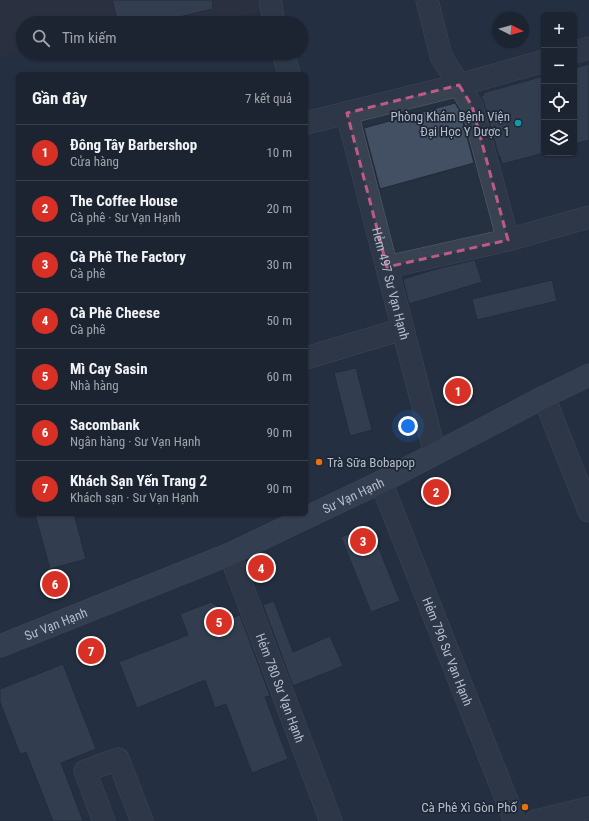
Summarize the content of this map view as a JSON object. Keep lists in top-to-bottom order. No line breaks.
{"streets":{"street":["Hẻm 497 Sư Vạn Hạnh","Sư Vạn Hạnh","Hẻm 796 Sư Vạn Hạnh","Hẻm 780 Sư Vạn Hạnh"]},"crossings":[["Hẻm 497 Sư Vạn Hạnh","Sư Vạn Hạnh"],["Sư Vạn Hạnh","Hẻm 796 Sư Vạn Hạnh"],["Sư Vạn Hạnh","Hẻm 780 Sư Vạn Hạnh"]],"places":["Phòng Khám Bệnh Viện Đại Học Y Dược 1","Trà Sữa Bobapop","Cà Phê Xì Gòn Phố"],"north":"right","page":{"map_buttons":["+","−"],"search":"Tìm kiếm","heading":["Gần đây","7 kết quả"],"list":[{"mark":"1","name":"Đông Tây Barbershop","note":"Cửa hàng","value":"10 m"},{"mark":"2","name":"The Coffee House","note":"Cà phê · Sư Vạn Hạnh","value":"20 m"},{"mark":"3","name":"Cà Phê The Factory","note":"Cà phê","value":"30 m"},{"mark":"4","name":"Cà Phê Cheese","note":"Cà phê","value":"50 m"},{"mark":"5","name":"Mì Cay Sasin","note":"Nhà hàng","value":"60 m"},{"mark":"6","name":"Sacombank","note":"Ngân hàng · Sư Vạn Hạnh","value":"90 m"},{"mark":"7","name":"Khách Sạn Yến Trang 2","note":"Khách sạn · Sư Vạn Hạnh","value":"90 m"}],"pins":["1","2","3","4","6","5","7"]}}
